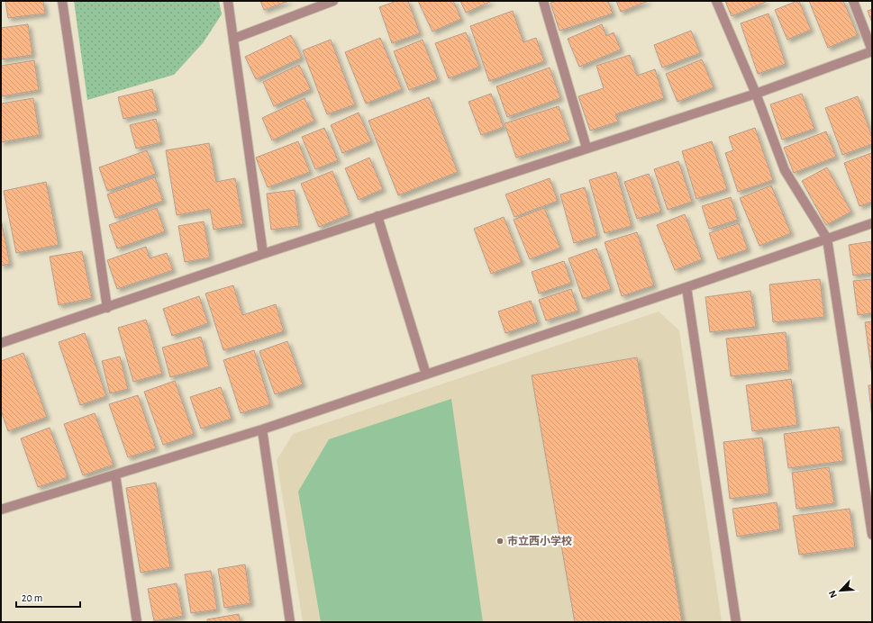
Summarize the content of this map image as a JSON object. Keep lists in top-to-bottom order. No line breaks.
{"places":["市立西小学校"],"scale_bar":"20 m","north":"bottom left"}
